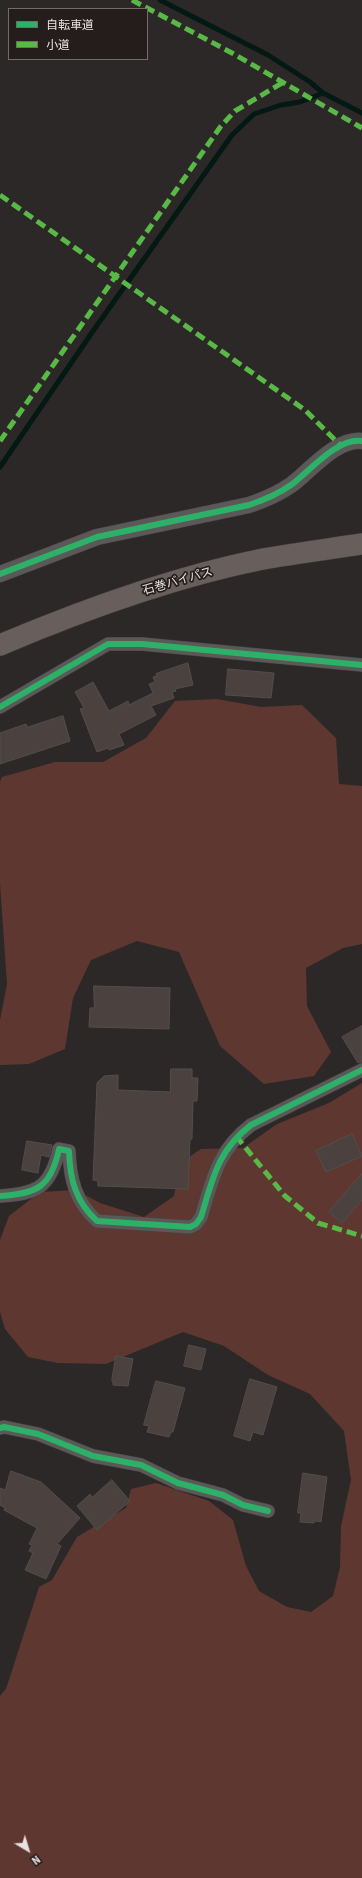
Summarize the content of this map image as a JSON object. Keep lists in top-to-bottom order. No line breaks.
{"streets":{"highway":["石巻バイパス"]},"legend":["自転車道","小道"],"north":"bottom right"}
